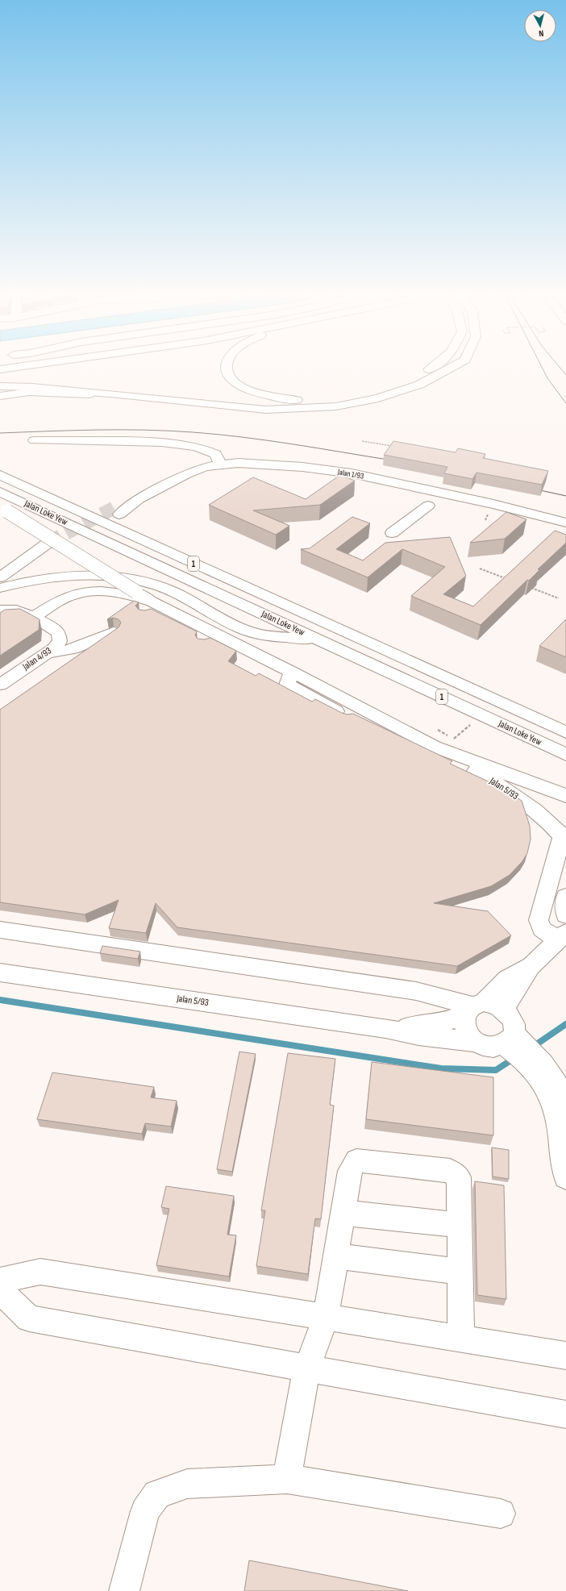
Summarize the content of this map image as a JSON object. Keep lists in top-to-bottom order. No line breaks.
{"streets":{"main road":["Jalan 1/93","Jalan Loke Yew","1","Jalan 4/93","Jalan 5/93"]},"north":"bottom"}
